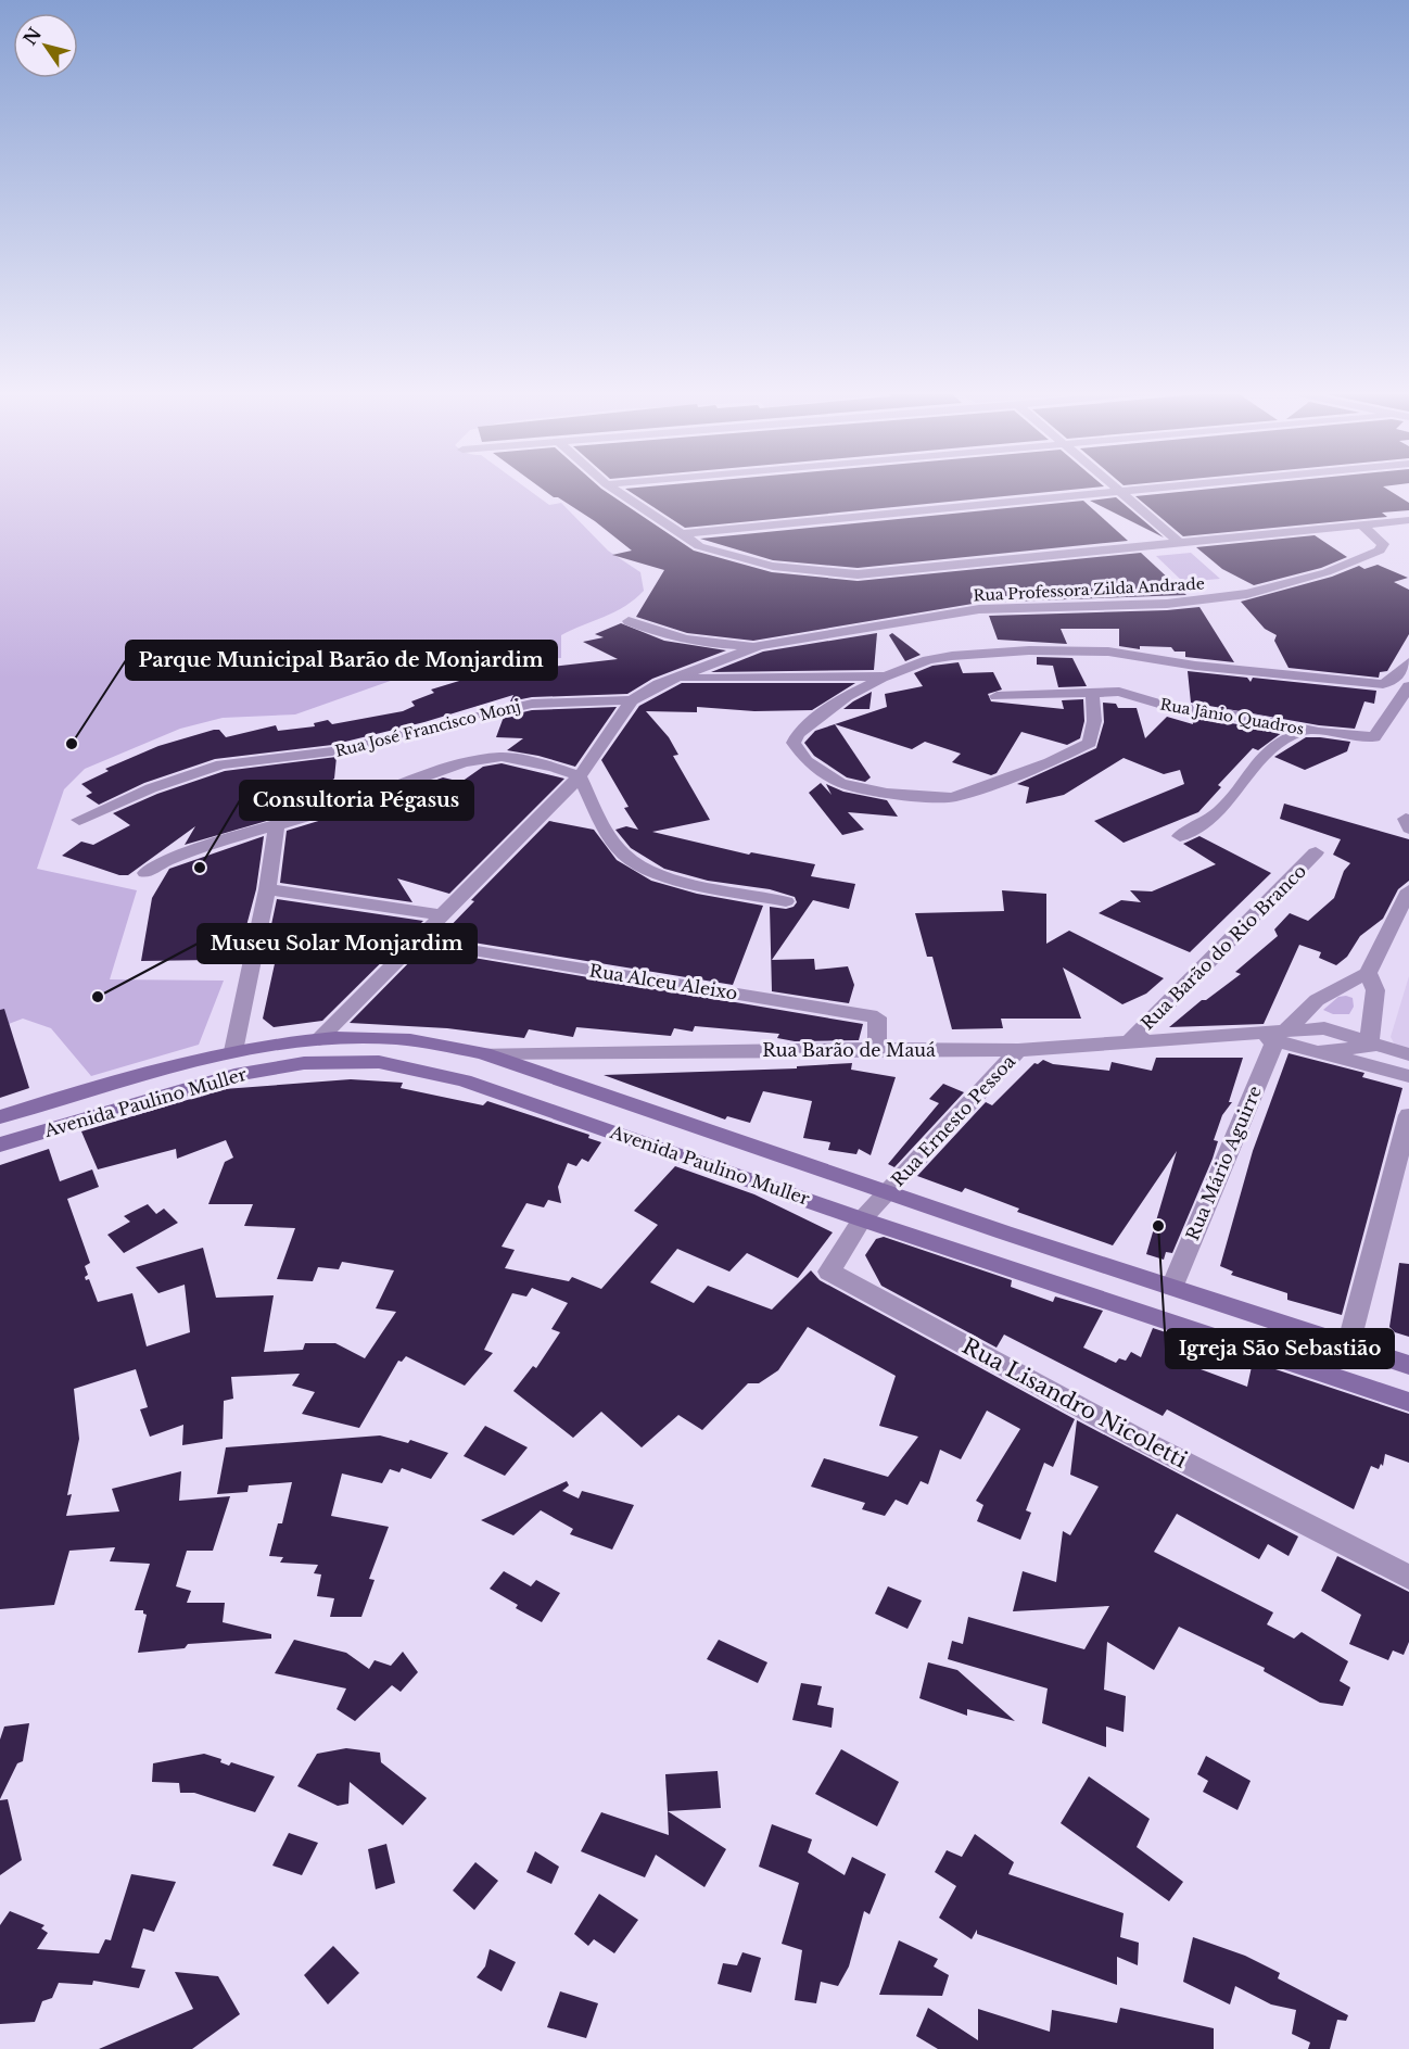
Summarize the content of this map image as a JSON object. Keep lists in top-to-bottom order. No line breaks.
{"streets":{"main road":["Avenida Paulino Muller"],"street":["Rua Professora Zilda Andrade","Rua Jânio Quadros","Rua José Francisco Monj","Rua Barão do Rio Branco","Rua Alceu Aleixo","Rua Barão de Mauá","Rua Ernesto Pessoa","Rua Mário Aguirre","Rua Lisandro Nicoletti"]},"crossings":[["Rua Barão do Rio Branco","Rua Barão de Mauá"],["Rua Alceu Aleixo","Rua Barão de Mauá"],["Rua Barão de Mauá","Avenida Paulino Muller"],["Rua Barão de Mauá","Rua Ernesto Pessoa"],["Rua Barão de Mauá","Rua Mário Aguirre"],["Avenida Paulino Muller","Rua Ernesto Pessoa"],["Avenida Paulino Muller","Rua Mário Aguirre"],["Avenida Paulino Muller","Rua Lisandro Nicoletti"],["Rua Ernesto Pessoa","Rua Lisandro Nicoletti"]],"places":["Parque Municipal Barão de Monjardim","Consultoria Pégasus","Museu Solar Monjardim","Igreja São Sebastião"],"north":"top left"}
